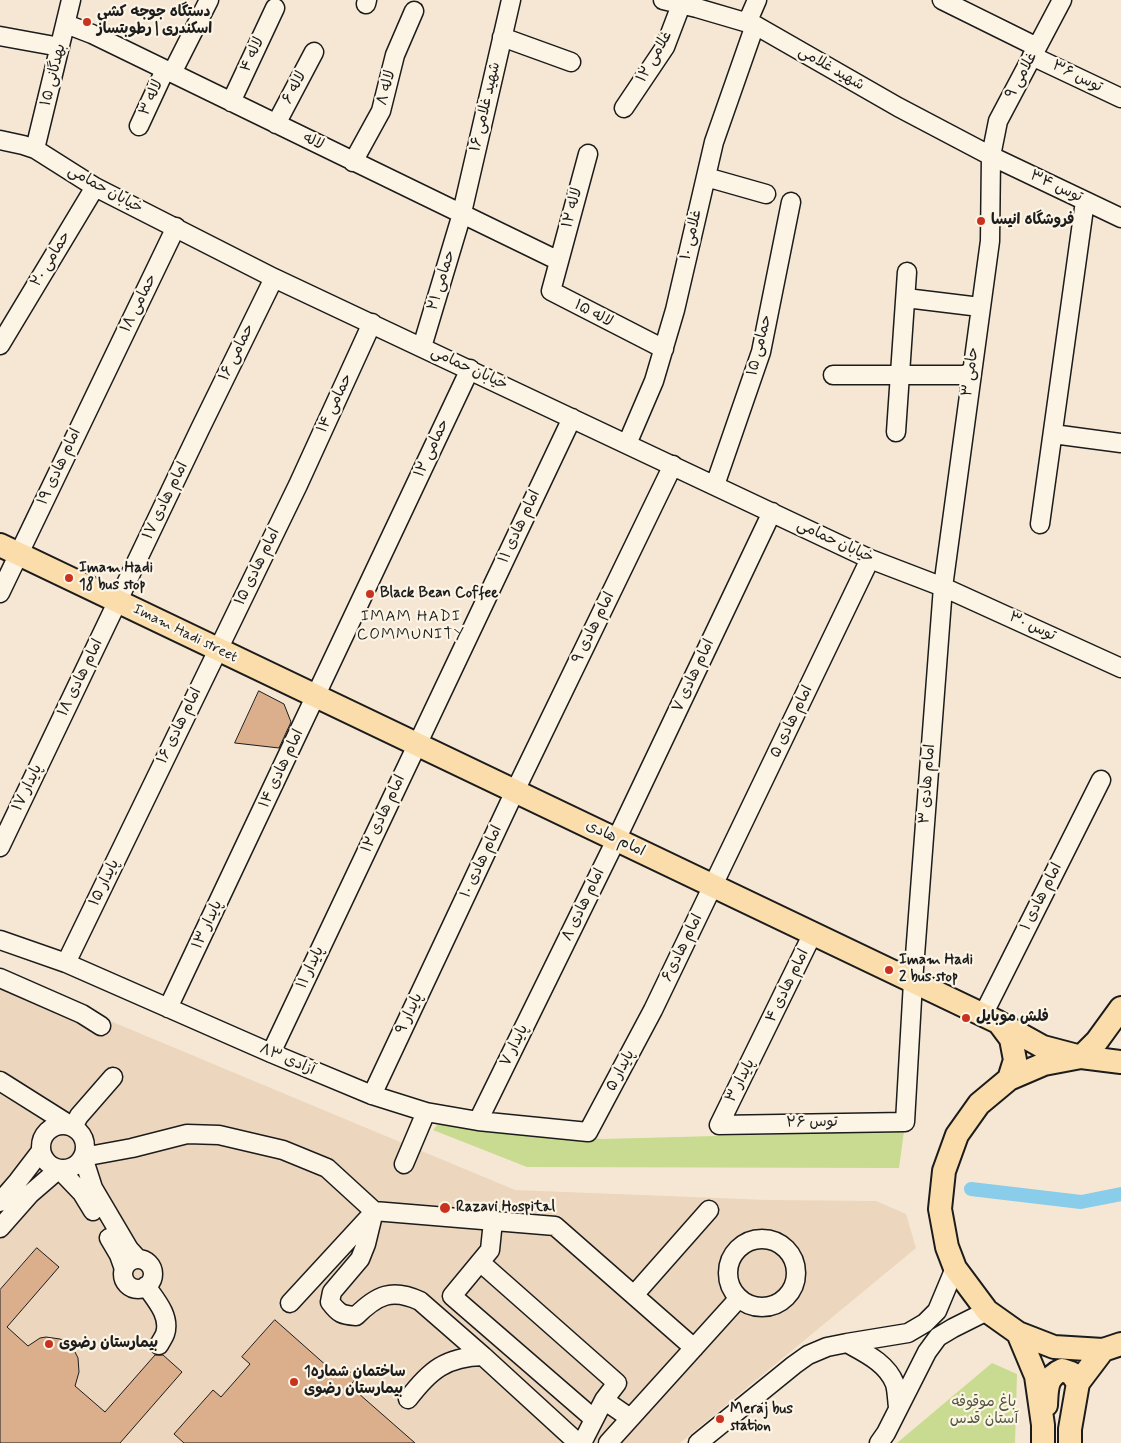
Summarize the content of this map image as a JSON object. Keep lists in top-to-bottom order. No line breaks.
{"streets":{"main road":["Imam Hadi street","امام هادی"],"street":["لاله ۴","غلامی ۱۲","شهید غلامی","بهدگانی ۱۵","غلامی ۹","توس ۳۶","لاله ۶","لاله ۸","لاله ۳","شهید غلامی ۱۶","لاله","توس ۳۴","خیابان حمامی","لاله ۱۲","غلامی ۱۰","حمامی ۲۰","حمامی ۲۱","حمامی ۱۸","لاله ۱۵","حمامی ۱۵","حمامی ۱۶","حامی ۳","حمامی ۱۴","حمامی ۱۲","امام هادی ۱۹","امام هادی ۱۷","امام هادی ۱۱","امام هادی ۱۵","توس ۳۰","امام هادی ۹","امام هادی ۷","امام هادی ۱۸","امام هادی ۵","امام هادی ۱۶","امام هادی ۱۴","امام هادی ۳","پایدار ۱۷","امام هادی ۱۲","امام هادی ۱۰","پایدار ۱۵","امام هادی ۱","امام هادی ۸","پایدار ۱۳","امام هادی۶","پایدار ۱۱","امام هادی ۴","پایدار ۹","پایدار ۷","آزادی ۸۳","پایدار ۵","پایدار ۳","توس ۲۶"]},"crossings":[["لاله ۴","لاله"],["غلامی ۱۲","شهید غلامی"],["شهید غلامی","غلامی ۹"],["شهید غلامی","توس ۳۴"],["شهید غلامی","غلامی ۱۰"],["شهید غلامی","حامی ۳"],["بهدگانی ۱۵","لاله"],["بهدگانی ۱۵","خیابان حمامی"],["غلامی ۹","توس ۳۶"],["غلامی ۹","توس ۳۴"],["غلامی ۹","حامی ۳"],["لاله ۶","لاله"],["لاله ۸","لاله"],["لاله ۳","لاله"],["شهید غلامی ۱۶","لاله"],["شهید غلامی ۱۶","حمامی ۲۱"],["لاله","لاله ۱۲"],["لاله","حمامی ۲۱"],["لاله","لاله ۱۵"],["توس ۳۴","حامی ۳"],["خیابان حمامی","غلامی ۱۰"],["خیابان حمامی","حمامی ۲۰"],["خیابان حمامی","حمامی ۲۱"],["خیابان حمامی","حمامی ۱۸"],["خیابان حمامی","حمامی ۱۵"],["خیابان حمامی","حمامی ۱۶"],["خیابان حمامی","حامی ۳"],["خیابان حمامی","حمامی ۱۴"],["خیابان حمامی","حمامی ۱۲"],["خیابان حمامی","امام هادی ۱۱"],["خیابان حمامی","توس ۳۰"],["خیابان حمامی","امام هادی ۹"],["خیابان حمامی","امام هادی ۷"],["خیابان حمامی","امام هادی ۵"],["خیابان حمامی","امام هادی ۳"],["لاله ۱۲","لاله ۱۵"],["غلامی ۱۰","لاله ۱۵"],["حمامی ۱۸","امام هادی ۱۹"],["حمامی ۱۶","امام هادی ۱۷"],["حامی ۳","توس ۳۰"],["حامی ۳","امام هادی ۳"],["حمامی ۱۴","امام هادی ۱۵"],["حمامی ۱۲","Imam Hadi street"],["حمامی ۱۲","امام هادی ۱۴"],["حمامی ۱۲","امام هادی"],["امام هادی ۱۹","Imam Hadi street"],["امام هادی ۱۷","Imam Hadi street"],["امام هادی ۱۷","امام هادی ۱۸"],["امام هادی ۱۱","امام هادی ۱۲"],["امام هادی ۱۱","امام هادی"],["امام هادی ۱۵","Imam Hadi street"],["امام هادی ۱۵","امام هادی ۱۶"],["توس ۳۰","امام هادی ۳"],["امام هادی ۹","امام هادی"],["امام هادی ۹","امام هادی ۱۰"],["Imam Hadi street","امام هادی ۱۸"],["Imam Hadi street","امام هادی ۱۶"],["Imam Hadi street","امام هادی ۱۴"],["Imam Hadi street","امام هادی"],["امام هادی ۷","امام هادی"],["امام هادی ۷","امام هادی ۸"],["امام هادی ۱۸","پایدار ۱۷"],["امام هادی ۵","امام هادی"],["امام هادی ۵","امام هادی۶"],["امام هادی ۱۶","پایدار ۱۵"],["امام هادی ۱۴","امام هادی"],["امام هادی ۱۴","پایدار ۱۳"],["امام هادی ۳","امام هادی"],["امام هادی ۳","توس ۲۶"],["امام هادی ۱۲","امام هادی"],["امام هادی ۱۲","پایدار ۱۱"],["امام هادی","امام هادی ۱۰"],["امام هادی","امام هادی ۱"],["امام هادی","امام هادی ۸"],["امام هادی","امام هادی۶"],["امام هادی","امام هادی ۴"],["امام هادی ۱۰","پایدار ۹"],["پایدار ۱۵","آزادی ۸۳"],["امام هادی ۸","پایدار ۷"],["پایدار ۱۳","آزادی ۸۳"],["امام هادی۶","پایدار ۵"],["پایدار ۱۱","آزادی ۸۳"],["امام هادی ۴","پایدار ۳"],["پایدار ۹","آزادی ۸۳"],["پایدار ۷","آزادی ۸۳"],["آزادی ۸۳","پایدار ۵"],["پایدار ۳","توس ۲۶"]],"districts":["IMAM HADI COMMUNITY"],"parks":["باغ موقوفه آستان قدس"],"places":["دستگاه جوجه کشی اسکندری | رطوبتساز","فروشگاه انیسا","Imam Hadi 18 bus stop","Black Bean Coffee","Imam Hadi 2 bus stop","فلش موبایل","Razavi Hospital","بیمارستان رضوی","ساختمان شماره1 بیمارستان رضوی","Meraj bus station"]}
